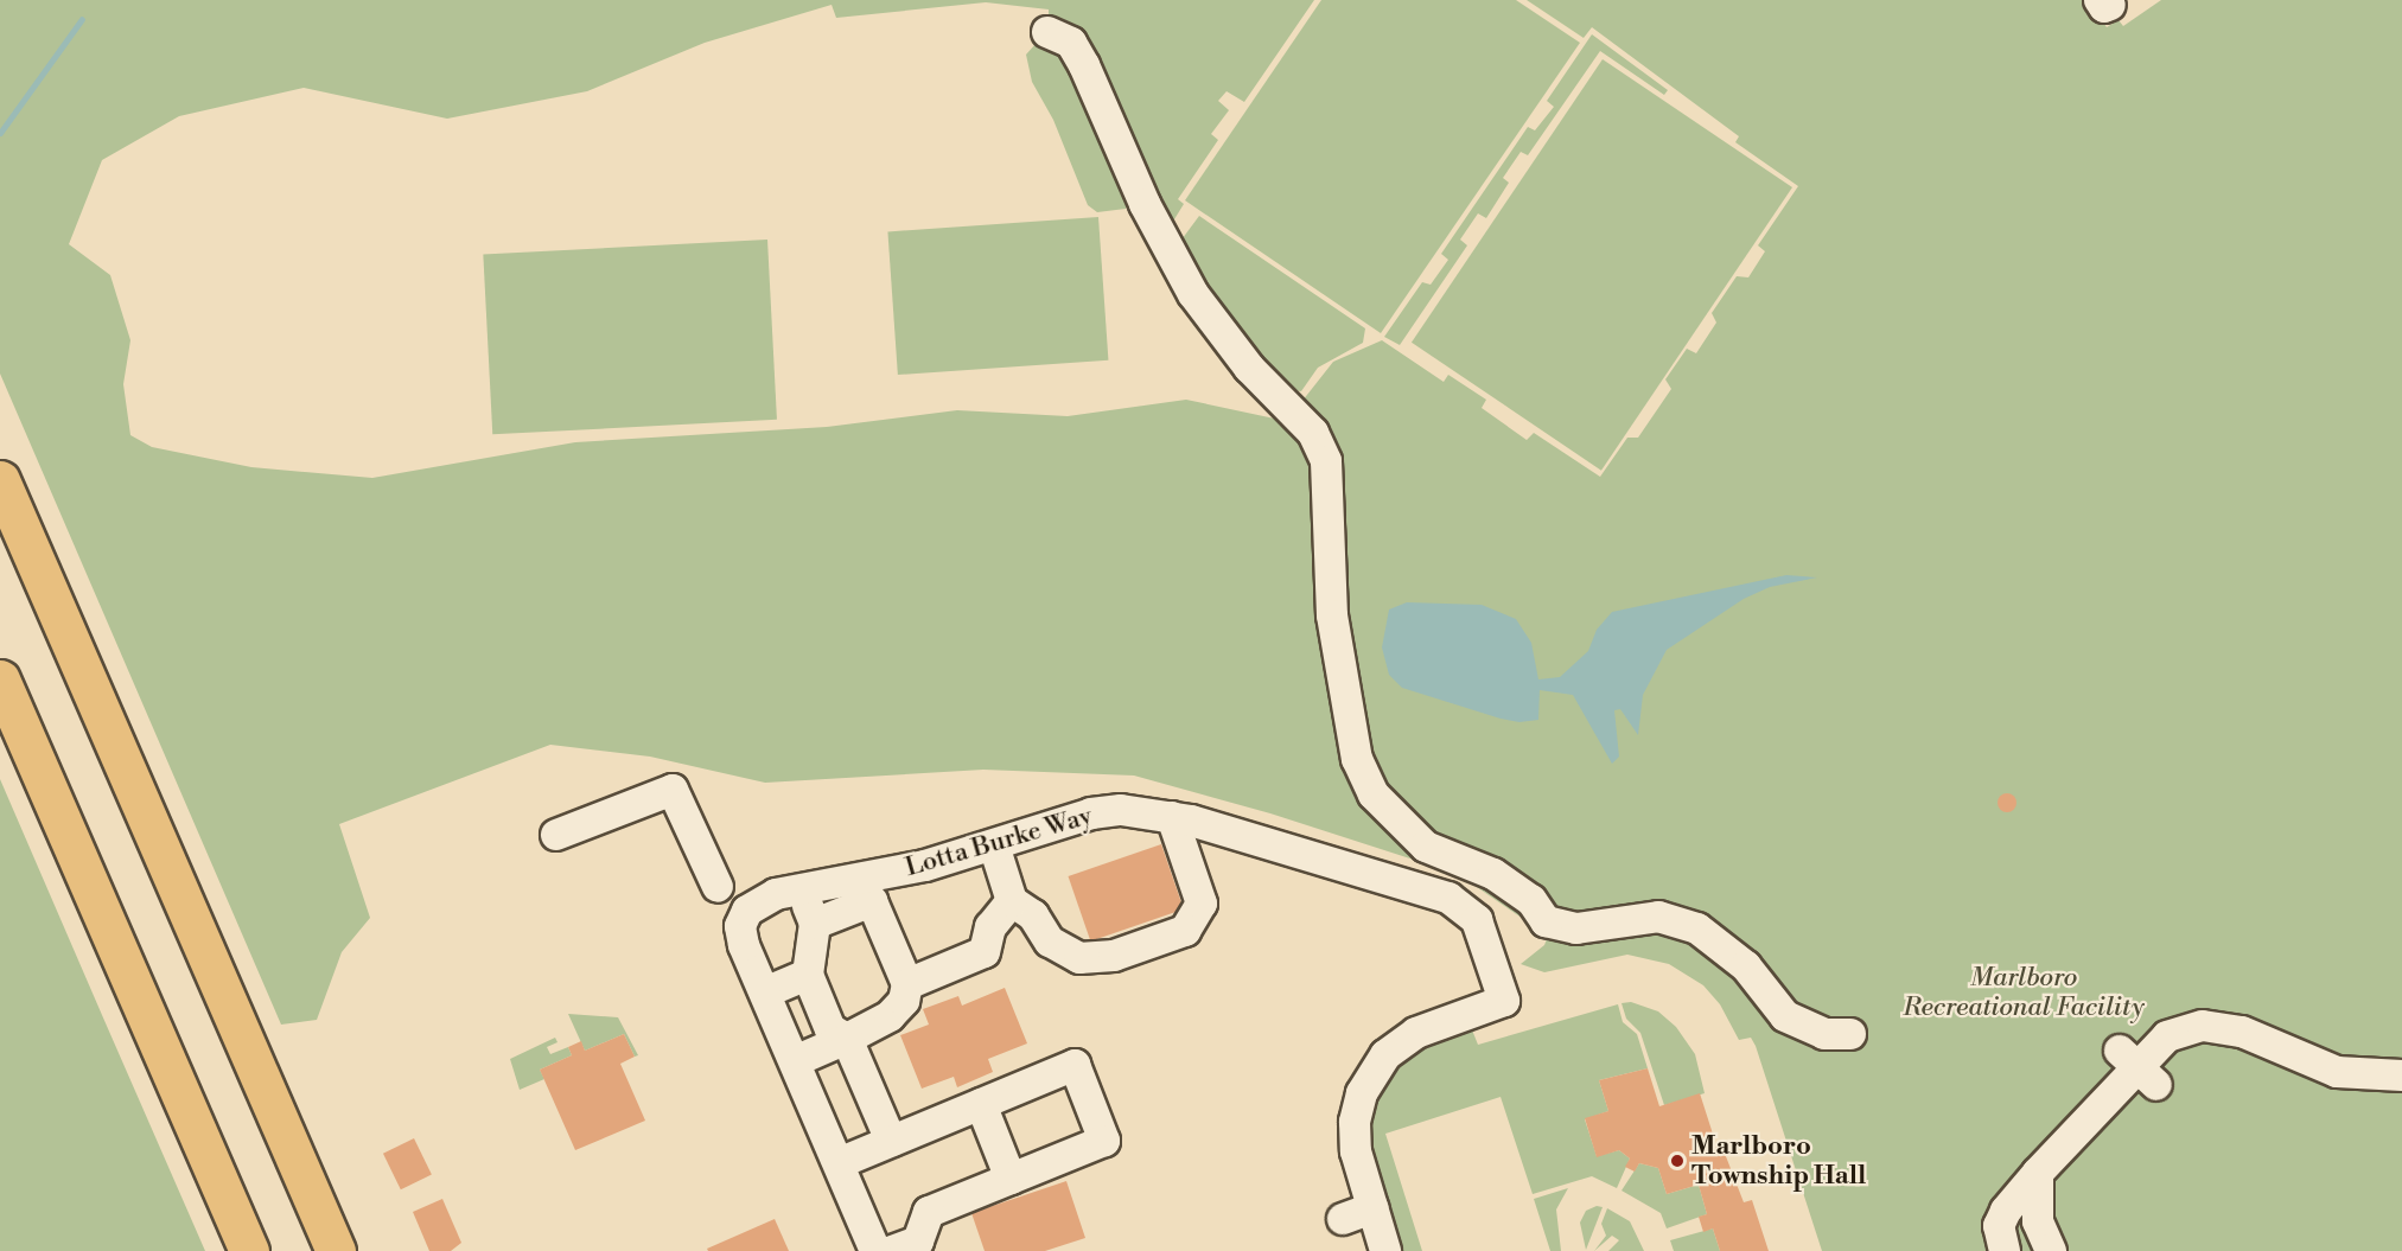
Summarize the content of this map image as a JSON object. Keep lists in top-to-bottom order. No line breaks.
{"streets":{"street":["Lotta Burke Way"]},"parks":["Marlboro Recreational Facility"],"places":["Marlboro Township Hall"]}
